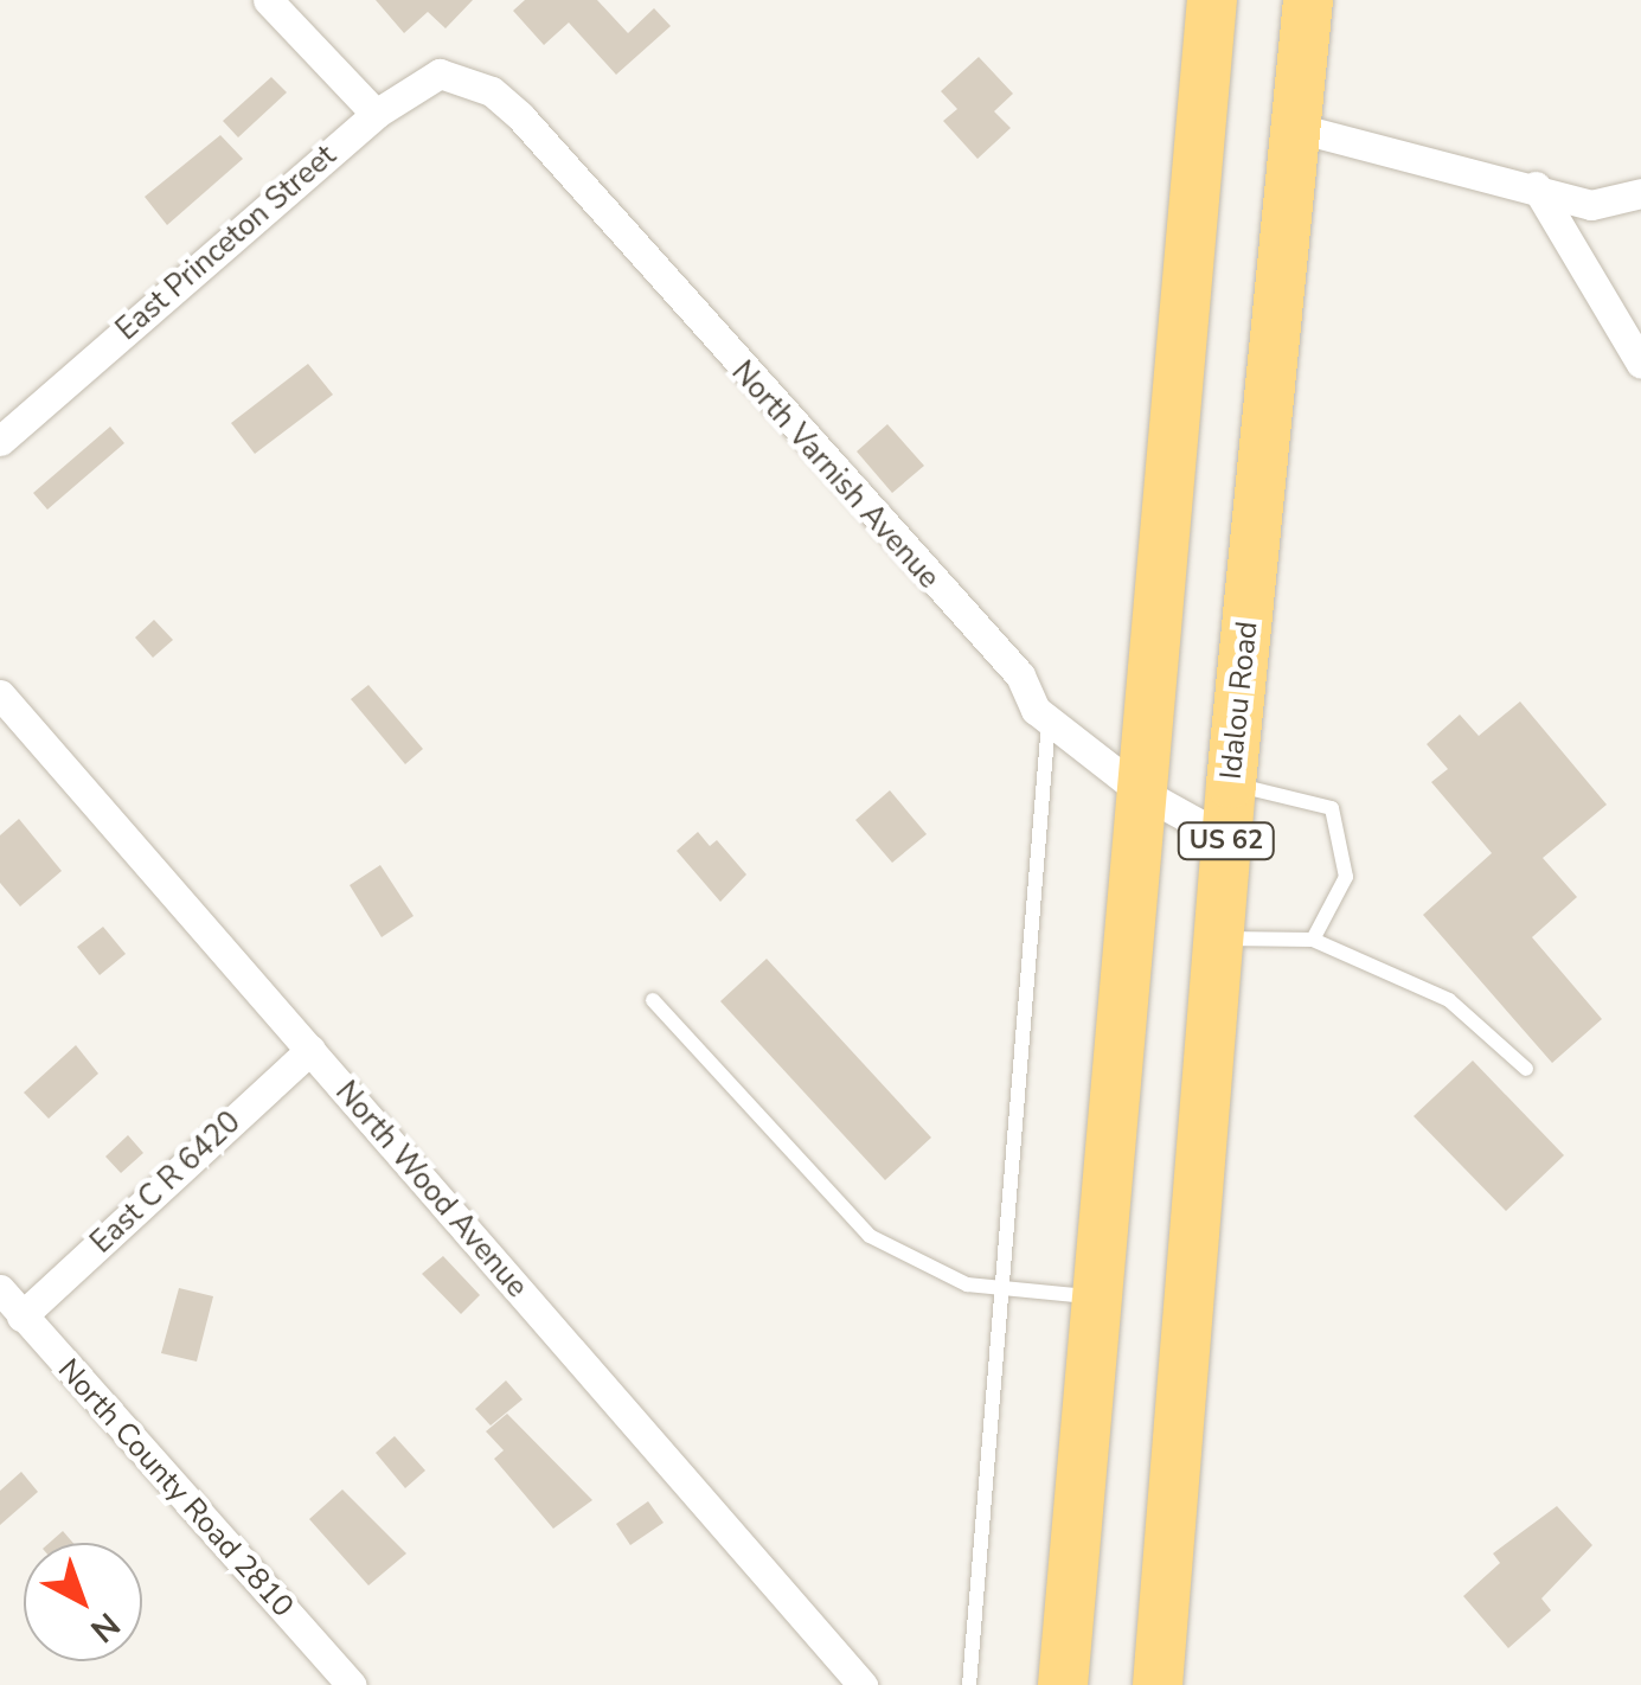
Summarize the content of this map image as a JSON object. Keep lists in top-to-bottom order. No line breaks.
{"streets":{"highway":["Idalou Road","US 62"],"street":["East Princeton Street","North Varnish Avenue","East C R 6420","North Wood Avenue","North County Road 2810"]},"crossings":[["East Princeton Street","North Varnish Avenue"],["North Varnish Avenue","Idalou Road"],["North Varnish Avenue","US 62"],["East C R 6420","North Wood Avenue"],["East C R 6420","North County Road 2810"]],"north":"bottom right"}
